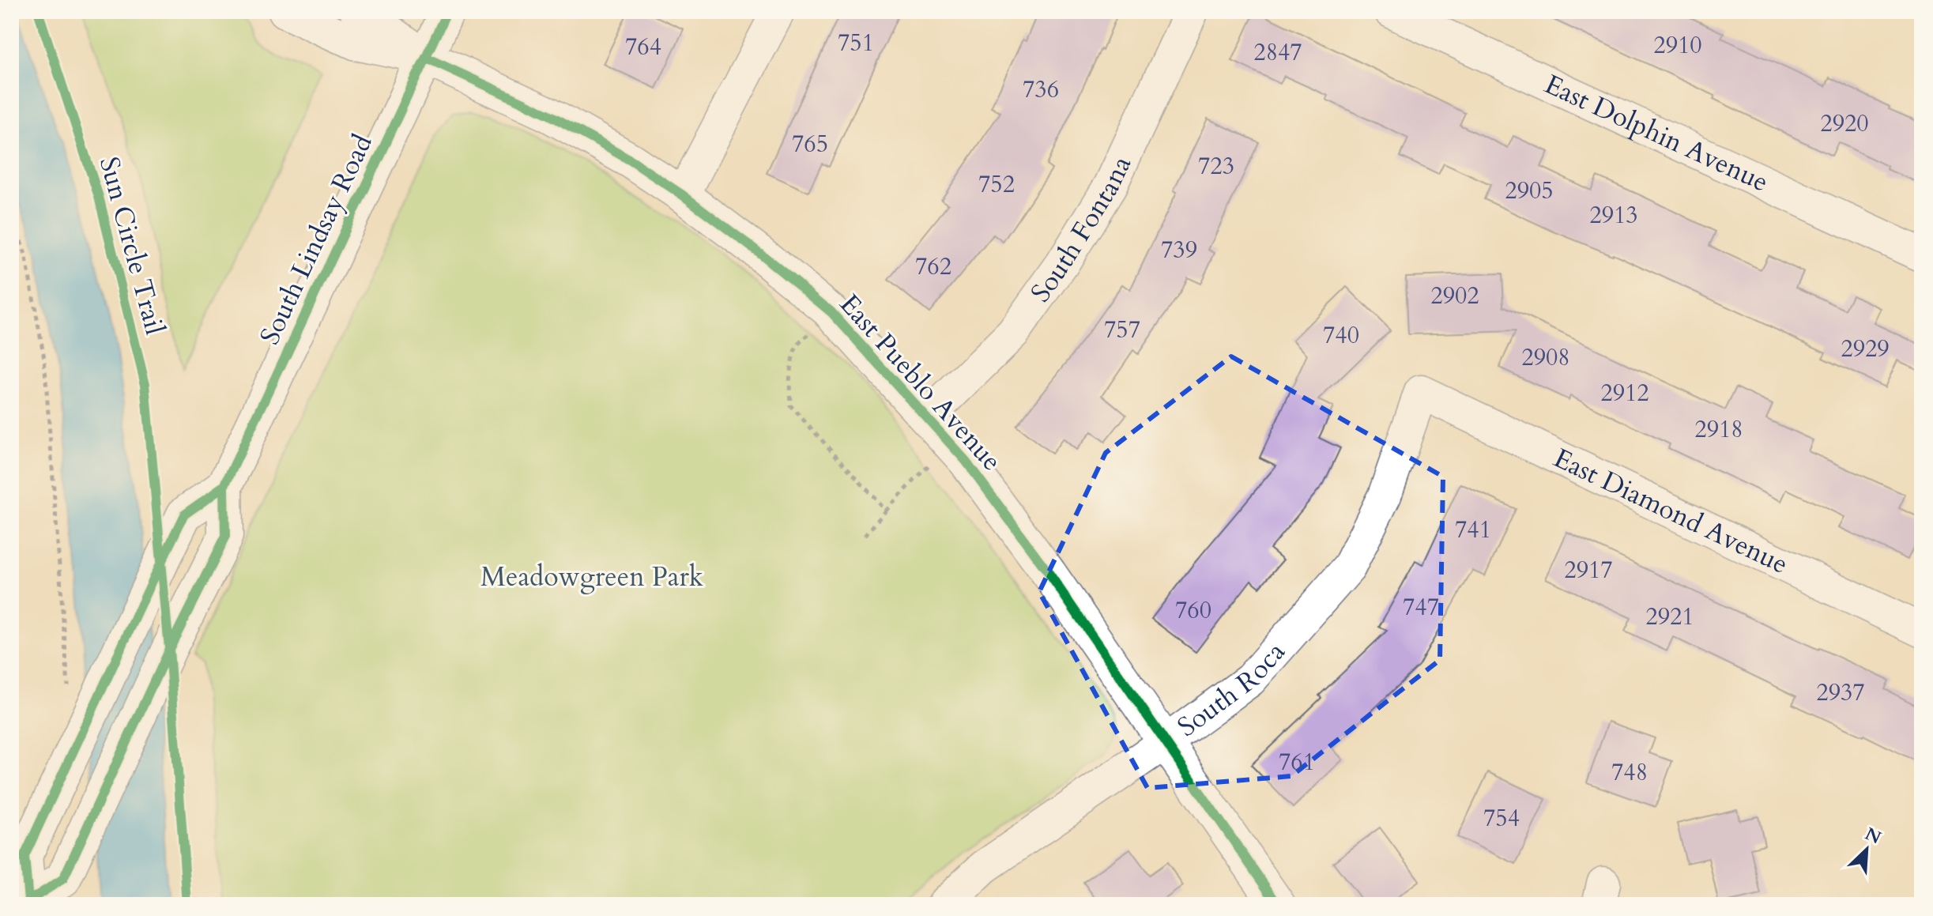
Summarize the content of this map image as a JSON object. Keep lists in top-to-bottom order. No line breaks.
{"streets":{"main road":["South Lindsay Road","East Pueblo Avenue"],"street":["East Dolphin Avenue","South Fontana","East Diamond Avenue","South Roca"],"cycle path":["Sun Circle Trail"]},"crossings":[["South Fontana","East Pueblo Avenue"],["South Lindsay Road","East Pueblo Avenue"],["East Pueblo Avenue","South Roca"],["East Diamond Avenue","South Roca"]],"parks":["Meadowgreen Park"],"house_numbers":["751","2910","764","2847","736","2920","765","723","752","2905","2913","739","762","2902","757","740","2929","2908","2912","2918","741","2917","747","760","2921","2937","761","748","754"],"north":"top right"}
